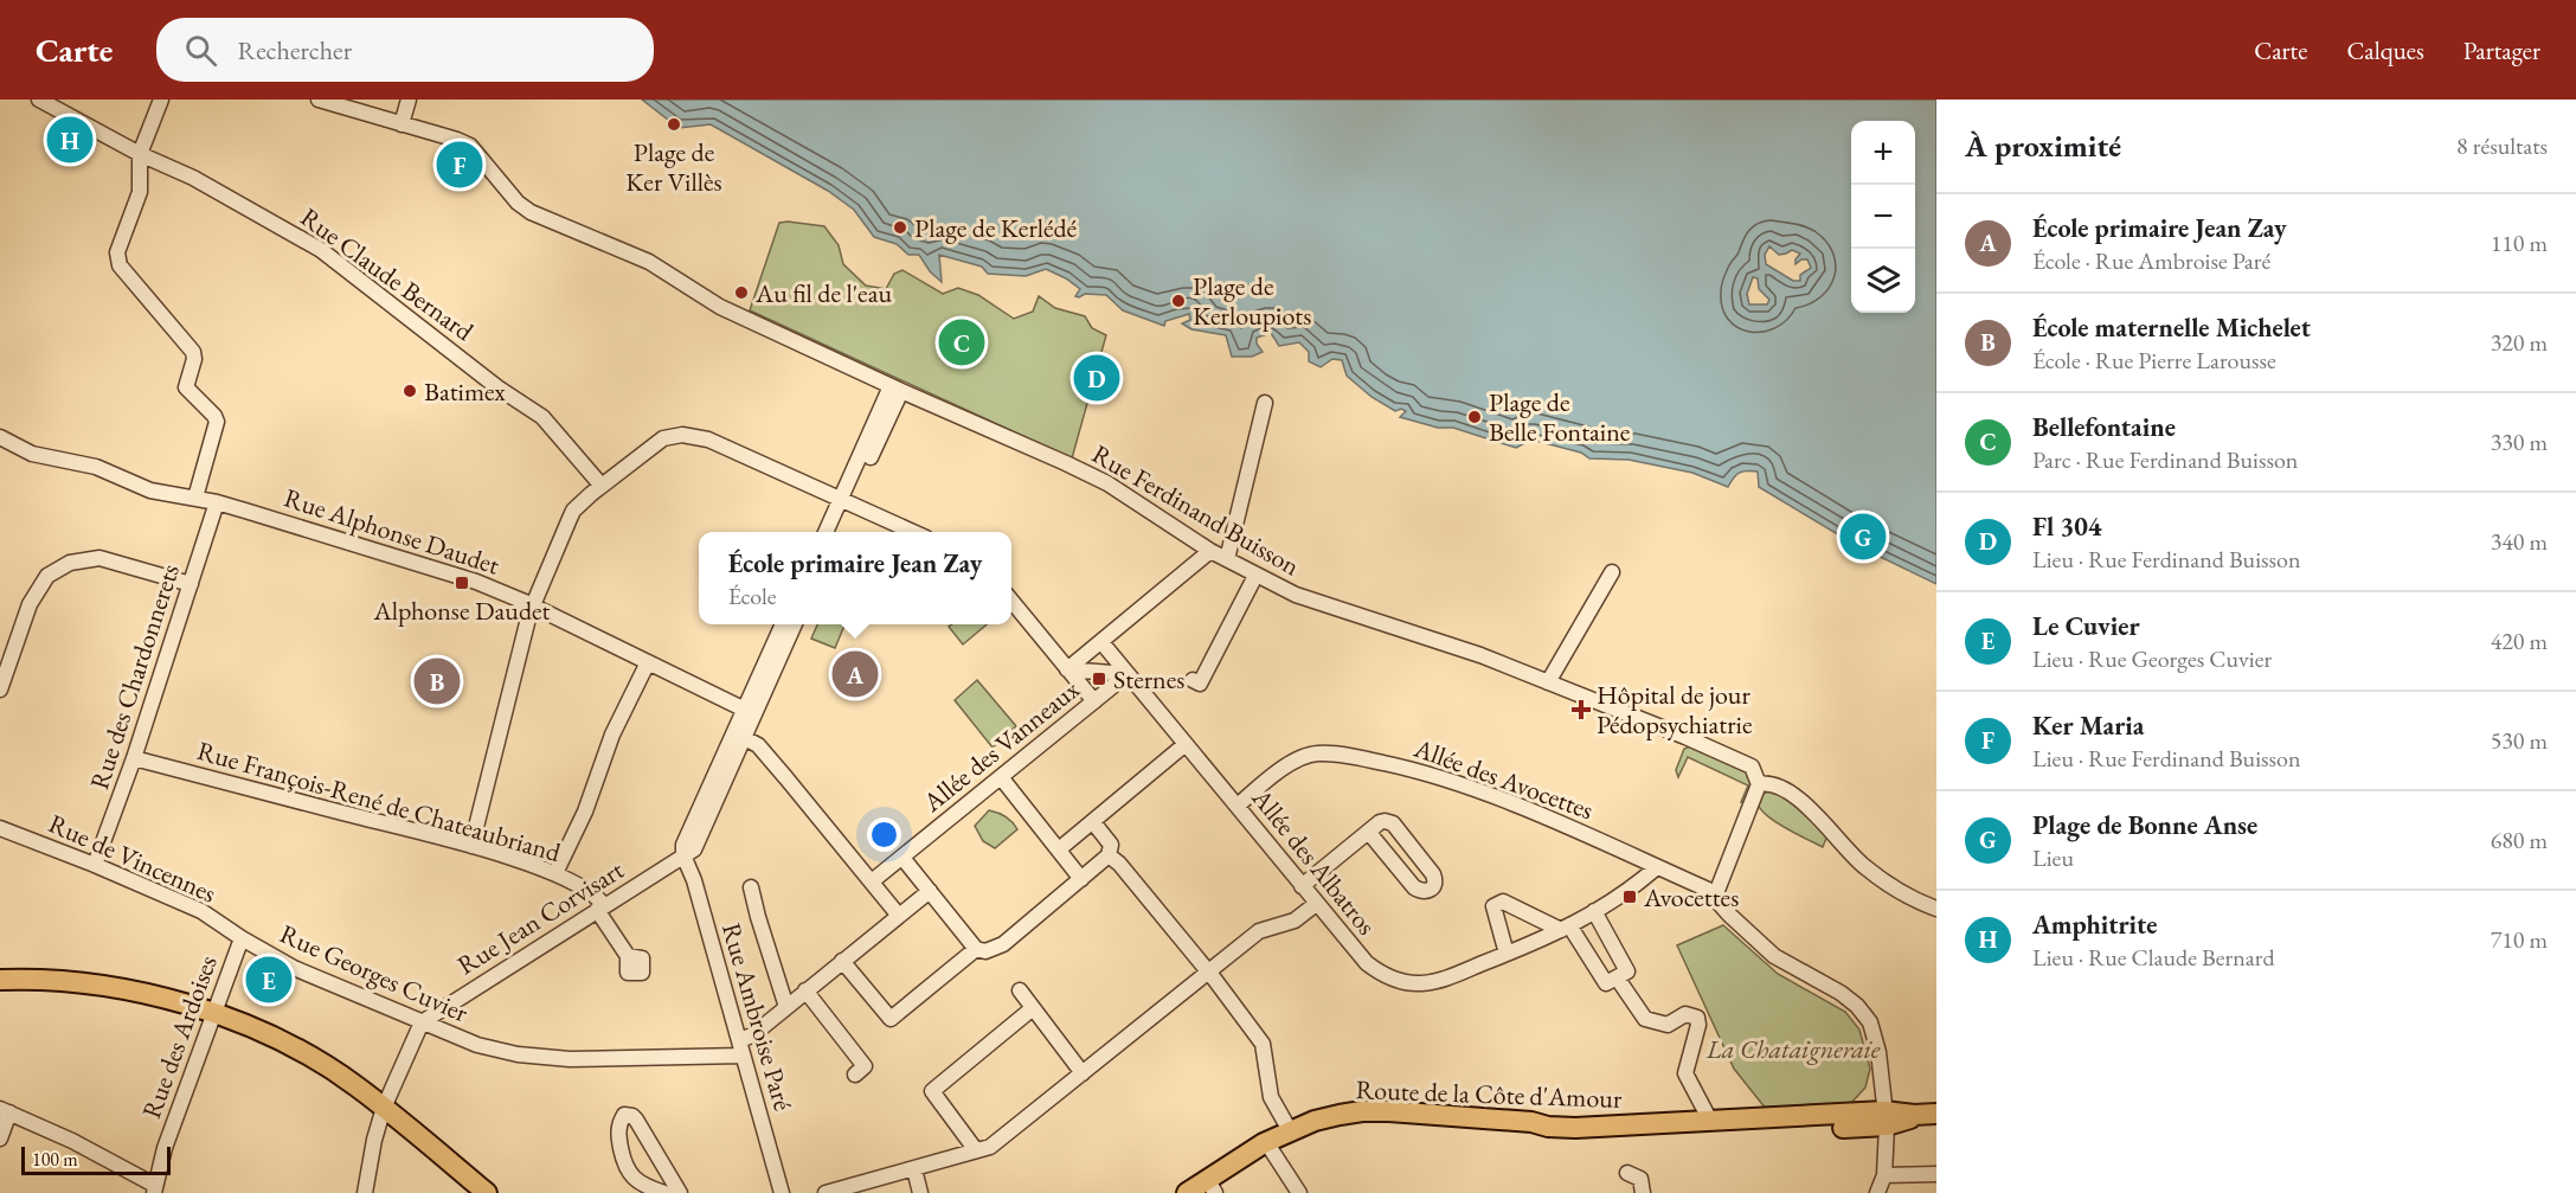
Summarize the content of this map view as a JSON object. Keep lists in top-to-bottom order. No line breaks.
{"streets":{"main road":["Route de la Côte d'Amour"],"street":["Rue Claude Bernard","Rue Ferdinand Buisson","Rue Alphonse Daudet","Rue des Chardonnerets","Allée des Vanneaux","Allée des Avocettes","Rue François-René de Chateaubriand","Rue de Vincennes","Allée des Albatros","Rue Jean Corvisart","Rue Georges Cuvier","Rue Ambroise Paré","Rue des Ardoises"]},"crossings":[["Rue Alphonse Daudet","Rue des Chardonnerets"],["Rue des Chardonnerets","Rue François-René de Chateaubriand"],["Rue des Chardonnerets","Rue de Vincennes"],["Allée des Vanneaux","Allée des Albatros"],["Allée des Avocettes","Allée des Albatros"],["Rue François-René de Chateaubriand","Rue Jean Corvisart"],["Rue de Vincennes","Rue Georges Cuvier"],["Rue de Vincennes","Rue des Ardoises"],["Rue Jean Corvisart","Rue Georges Cuvier"],["Rue Jean Corvisart","Rue Ambroise Paré"],["Rue Georges Cuvier","Rue Ambroise Paré"],["Rue Georges Cuvier","Rue des Ardoises"]],"parks":["La Chataigneraie"],"places":{"other":["Plage de Ker Villès","Plage de Kerlédé","Au fil de l'eau","Plage de Kerloupiots","Batimex","Plage de Belle Fontaine"],"transit":["Alphonse Daudet","Sternes","Avocettes"],"health":["Hôpital de jour Pédopsychiatrie"]},"scale_bar":"100 m","page":{"header":"Carte","search":"Rechercher","nav":["Carte","Calques","Partager"],"heading":["À proximité","8 résultats"],"pins":["H","F","C","D","G","A","B","E"],"map_buttons":["+","−"],"list":[{"mark":"A","name":"École primaire Jean Zay","note":"École · Rue Ambroise Paré","value":"110 m"},{"mark":"B","name":"École maternelle Michelet","note":"École · Rue Pierre Larousse","value":"320 m"},{"mark":"C","name":"Bellefontaine","note":"Parc · Rue Ferdinand Buisson","value":"330 m"},{"mark":"D","name":"Fl 304","note":"Lieu · Rue Ferdinand Buisson","value":"340 m"},{"mark":"E","name":"Le Cuvier","note":"Lieu · Rue Georges Cuvier","value":"420 m"},{"mark":"F","name":"Ker Maria","note":"Lieu · Rue Ferdinand Buisson","value":"530 m"},{"mark":"G","name":"Plage de Bonne Anse","note":"Lieu","value":"680 m"},{"mark":"H","name":"Amphitrite","note":"Lieu · Rue Claude Bernard","value":"710 m"}],"popup":["École primaire Jean Zay","École"],"scale":"100 m"}}
